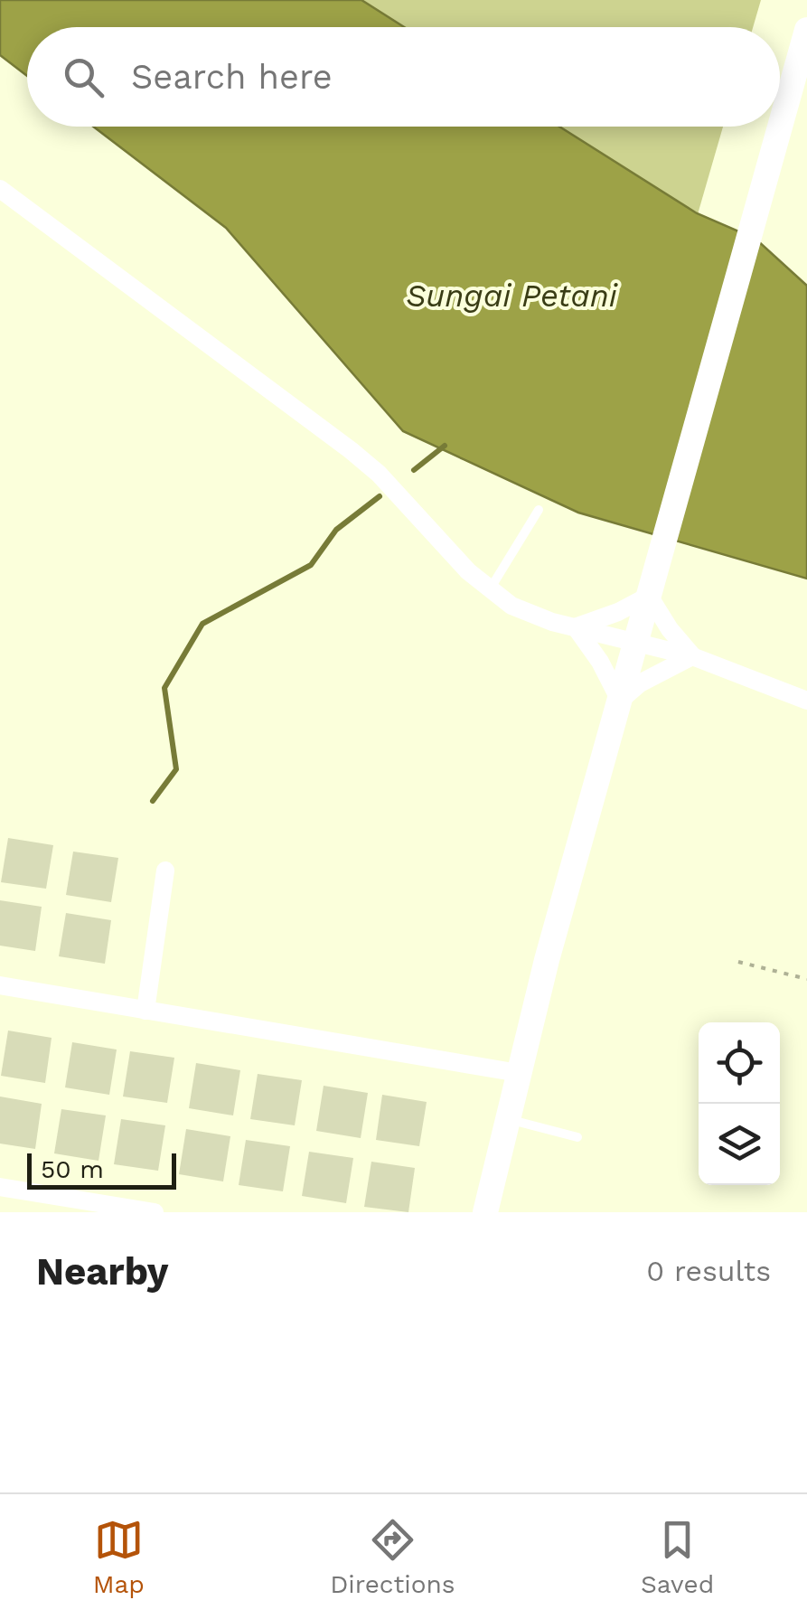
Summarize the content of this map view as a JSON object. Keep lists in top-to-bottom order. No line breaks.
{"water":["Sungai Petani"],"scale_bar":"50 m","page":{"search":"Search here","scale":"50 m","heading":["Nearby","0 results"],"nav":["Map","Directions","Saved"]}}
